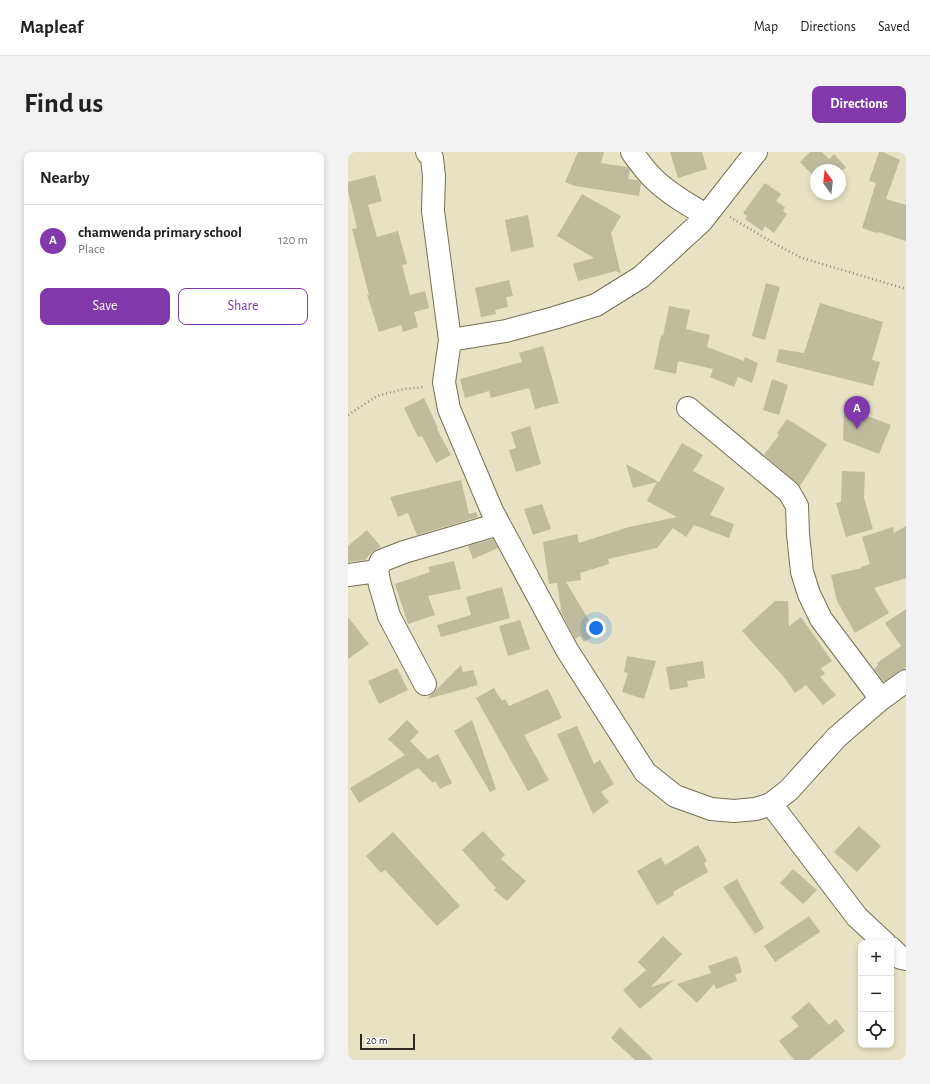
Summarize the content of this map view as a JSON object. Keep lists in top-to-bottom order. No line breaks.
{"scale_bar":"20 m","north":"top","page":{"header":"Mapleaf","nav":["Map","Directions","Saved"],"buttons":["Directions",["Save","Share"]],"title":"Find us","heading":"Nearby","list":[{"mark":"A","name":"chamwenda primary school","note":"Place","value":"120 m"}],"pins":"A","map_buttons":["+","−"],"scale":"20 m"}}
